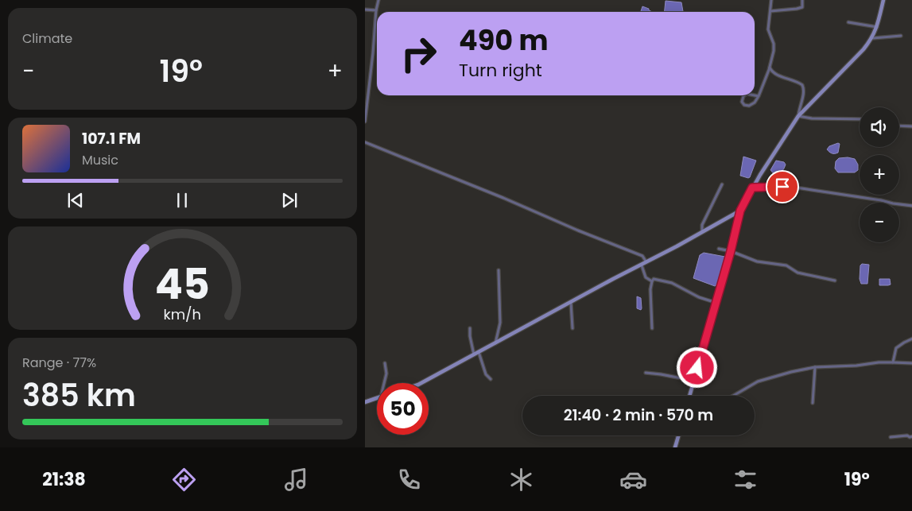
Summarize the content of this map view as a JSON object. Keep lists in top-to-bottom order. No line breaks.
{"page":{"tile":["Climate",["Range · 77%","385 km"]],"turn":["490 m","Turn right"],"heat":["−","19°","+"],"map_buttons":["+","−"],"song":["107.1 FM","Music"],"limit":"50","trip":"21:40 · 2 min · 570 m","tabs":["21:38","19°"],"gauge":["45","km/h"]}}
